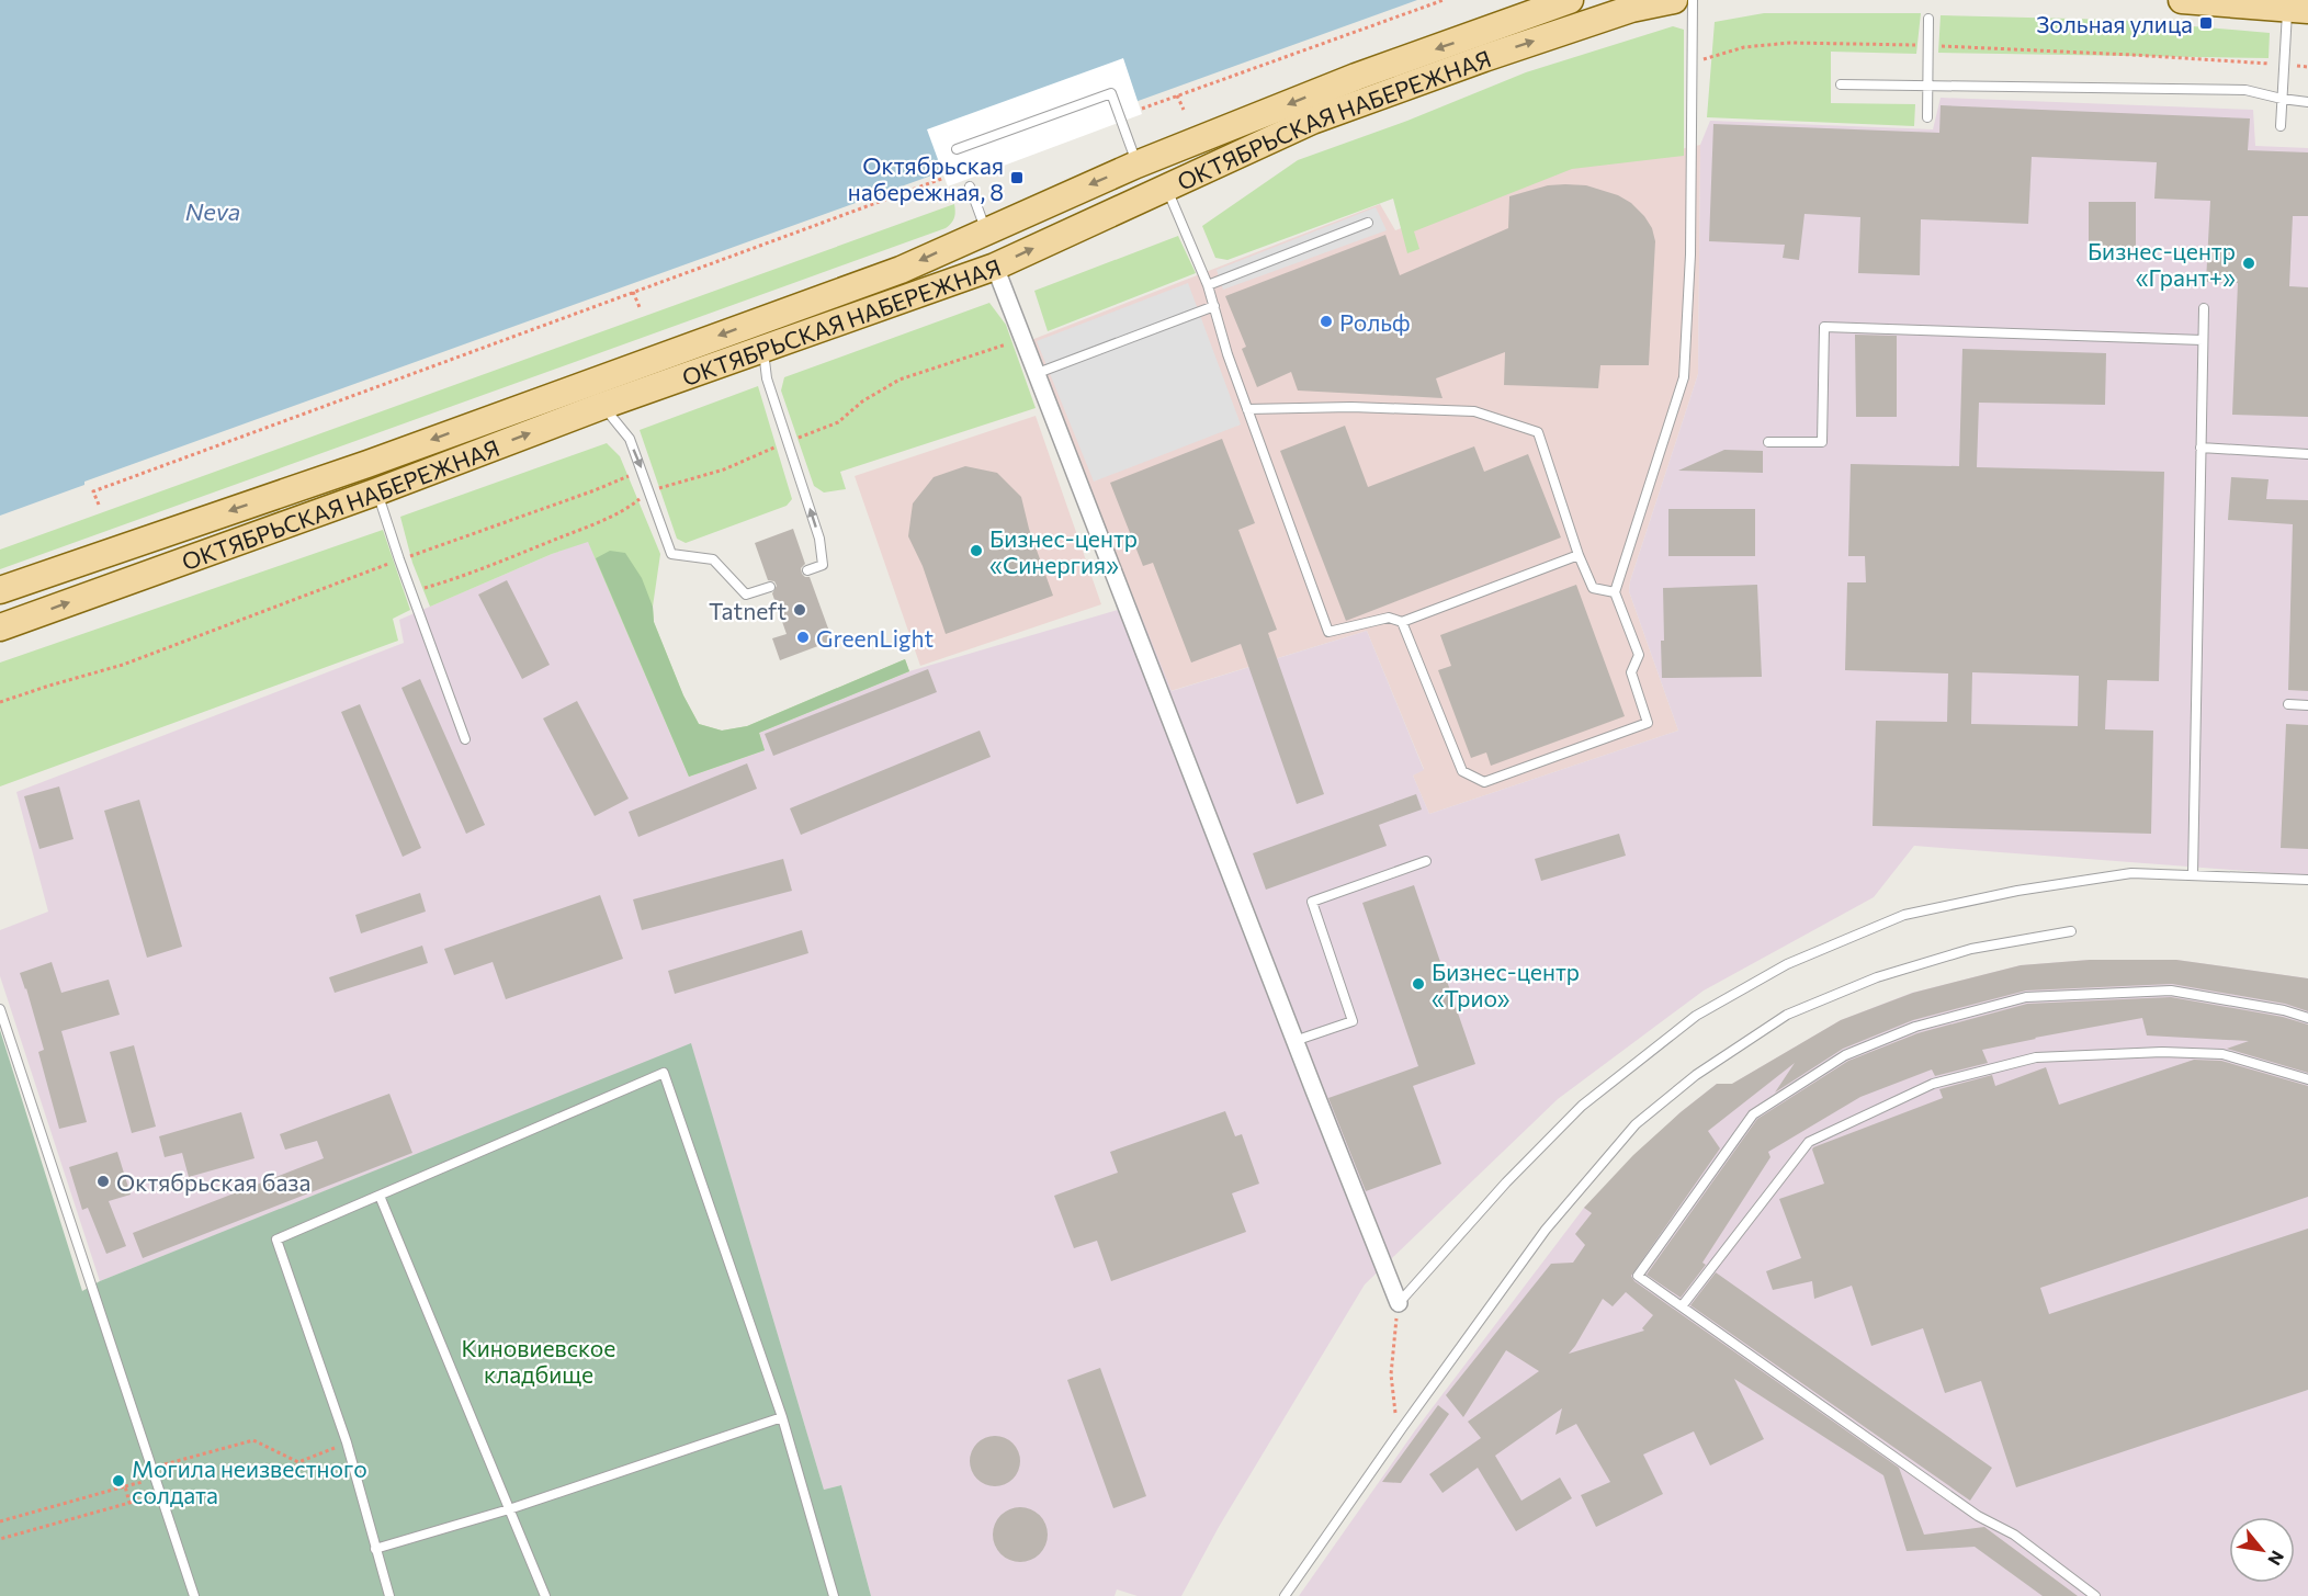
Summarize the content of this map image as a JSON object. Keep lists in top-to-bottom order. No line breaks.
{"streets":{"main road":["ОКТЯБРЬСКАЯ НАБЕРЕЖНАЯ"]},"water":["Neva"],"parks":["Киновиевское кладбище"],"places":{"transit":["Зольная улица","Октябрьская набережная, 8"],"other":["Бизнес-центр «Грант+»","Рольф","Бизнес-центр «Синергия»","Tatneft","GreenLight","Бизнес-центр «Трио»","Октябрьская база","Могила неизвестного солдата"]},"north":"bottom right"}
